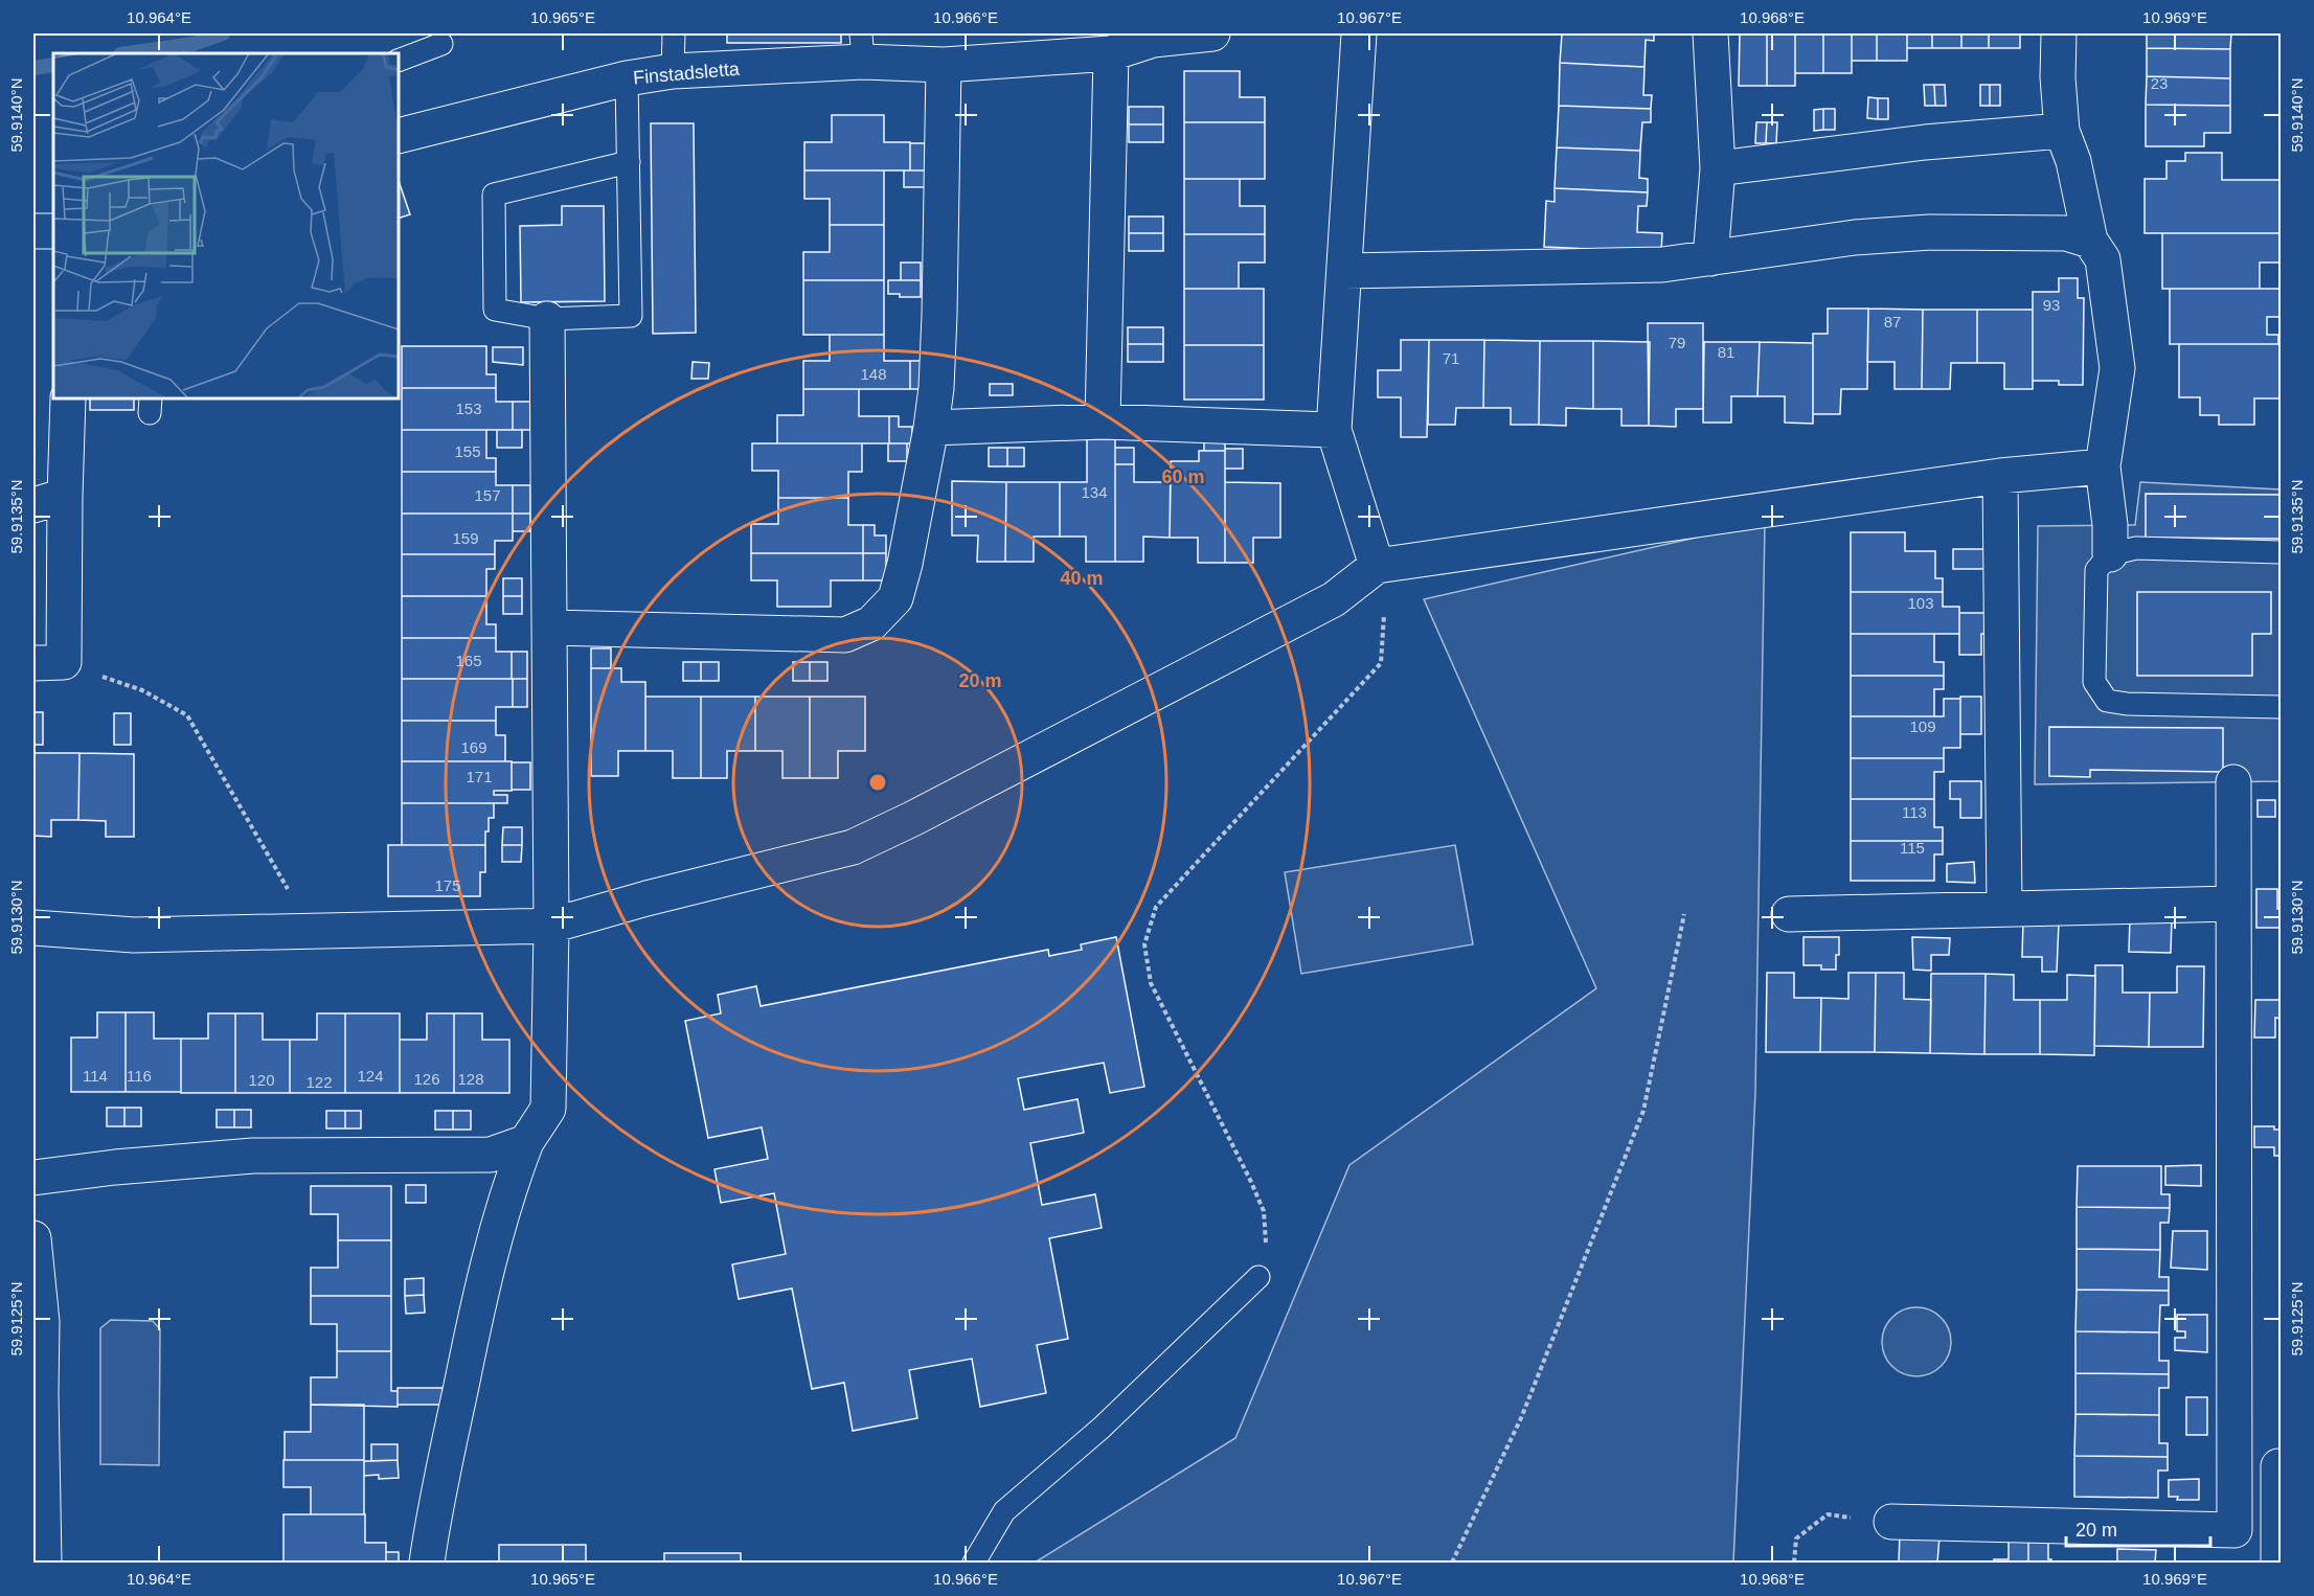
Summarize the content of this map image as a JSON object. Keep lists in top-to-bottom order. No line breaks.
{"streets":{"street":["Finstadsletta"]},"house_numbers":["23","93","87","79","81","71","148","153","155","134","157","159","103","165","109","169","171","113","115","175","114","116","124","126","128","120","122"],"scale_bar":"20 m","coordinates":["10.964°E","10.965°E","10.966°E","10.967°E","10.968°E","10.969°E","59.9140°N","59.9135°N","59.9130°N","59.9125°N"],"rings":["60 m","40 m","20 m"]}
